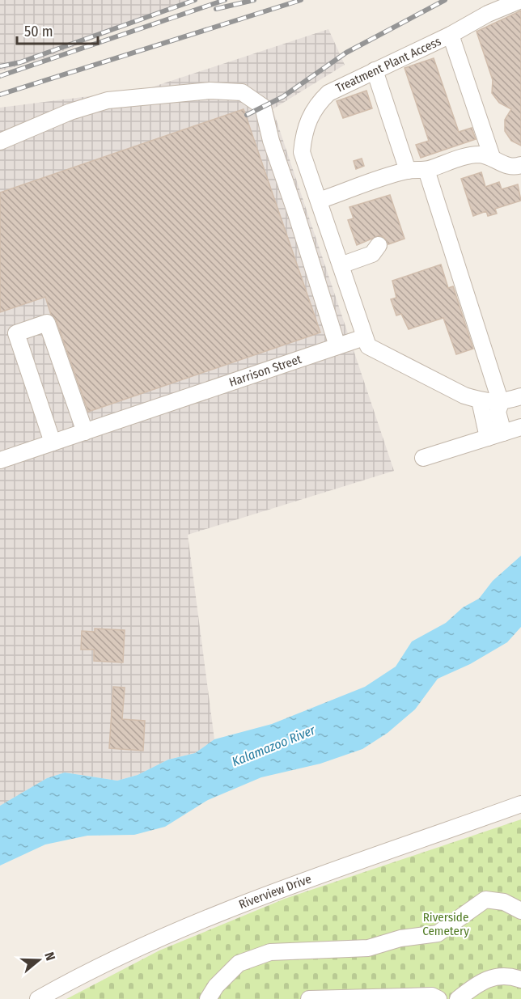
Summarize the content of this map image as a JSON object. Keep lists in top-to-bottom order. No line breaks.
{"streets":{"street":["Treatment Plant Access","Harrison Street","Riverview Drive"]},"crossings":[["Treatment Plant Access","Harrison Street"]],"water":["Kalamazoo River"],"parks":["Riverside Cemetery"],"scale_bar":"50 m","north":"right"}
